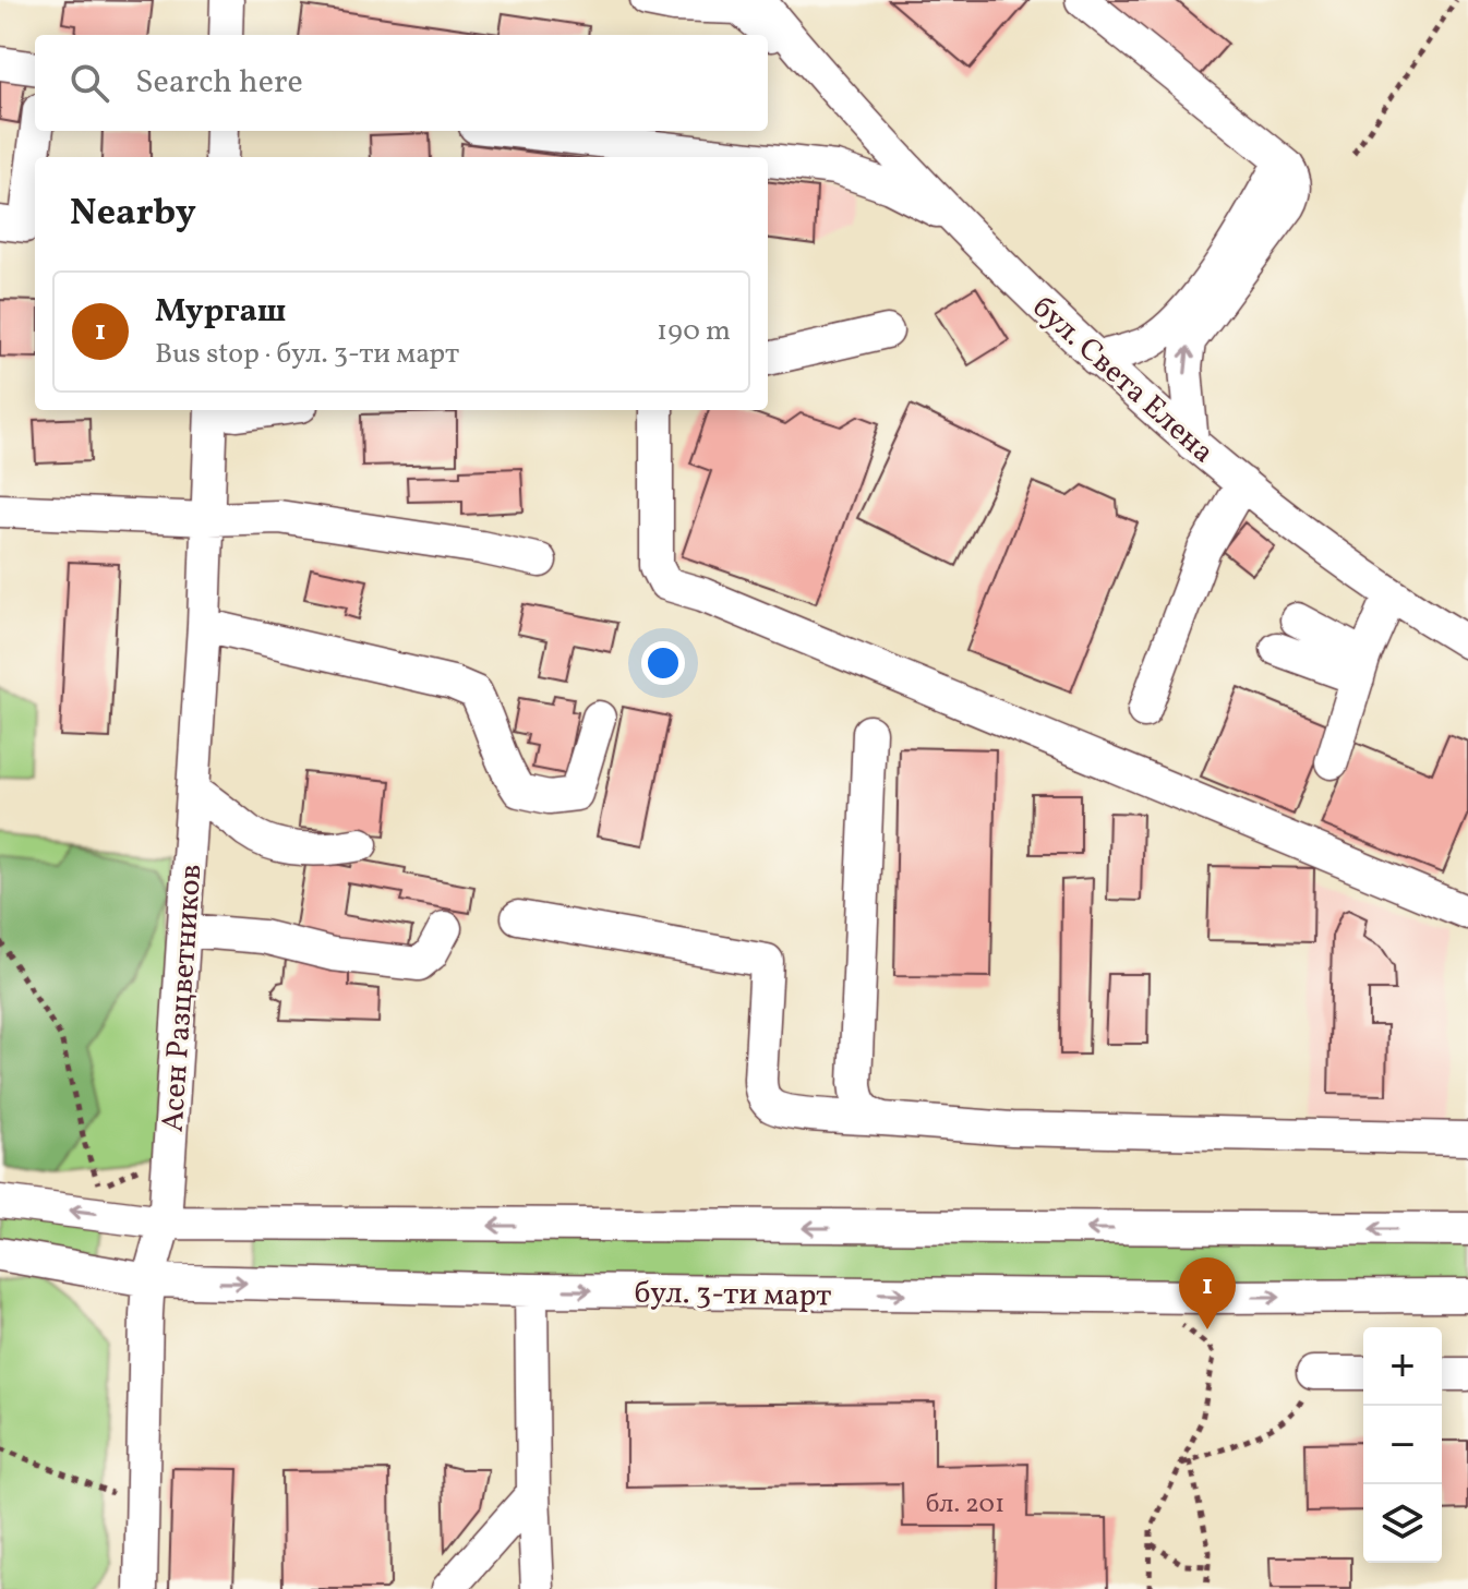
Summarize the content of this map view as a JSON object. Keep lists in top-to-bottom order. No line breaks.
{"streets":{"street":["бул. Света Елена","Асен Разцветников","бул. 3-ти март"]},"crossings":[["Асен Разцветников","бул. 3-ти март"]],"house_numbers":["бл. 201"],"page":{"search":"Search here","heading":"Nearby","list":[{"mark":"1","name":"Мургаш","note":"Bus stop · бул. 3-ти март","value":"190 m"}],"pins":"1","map_buttons":["+","−"]}}
